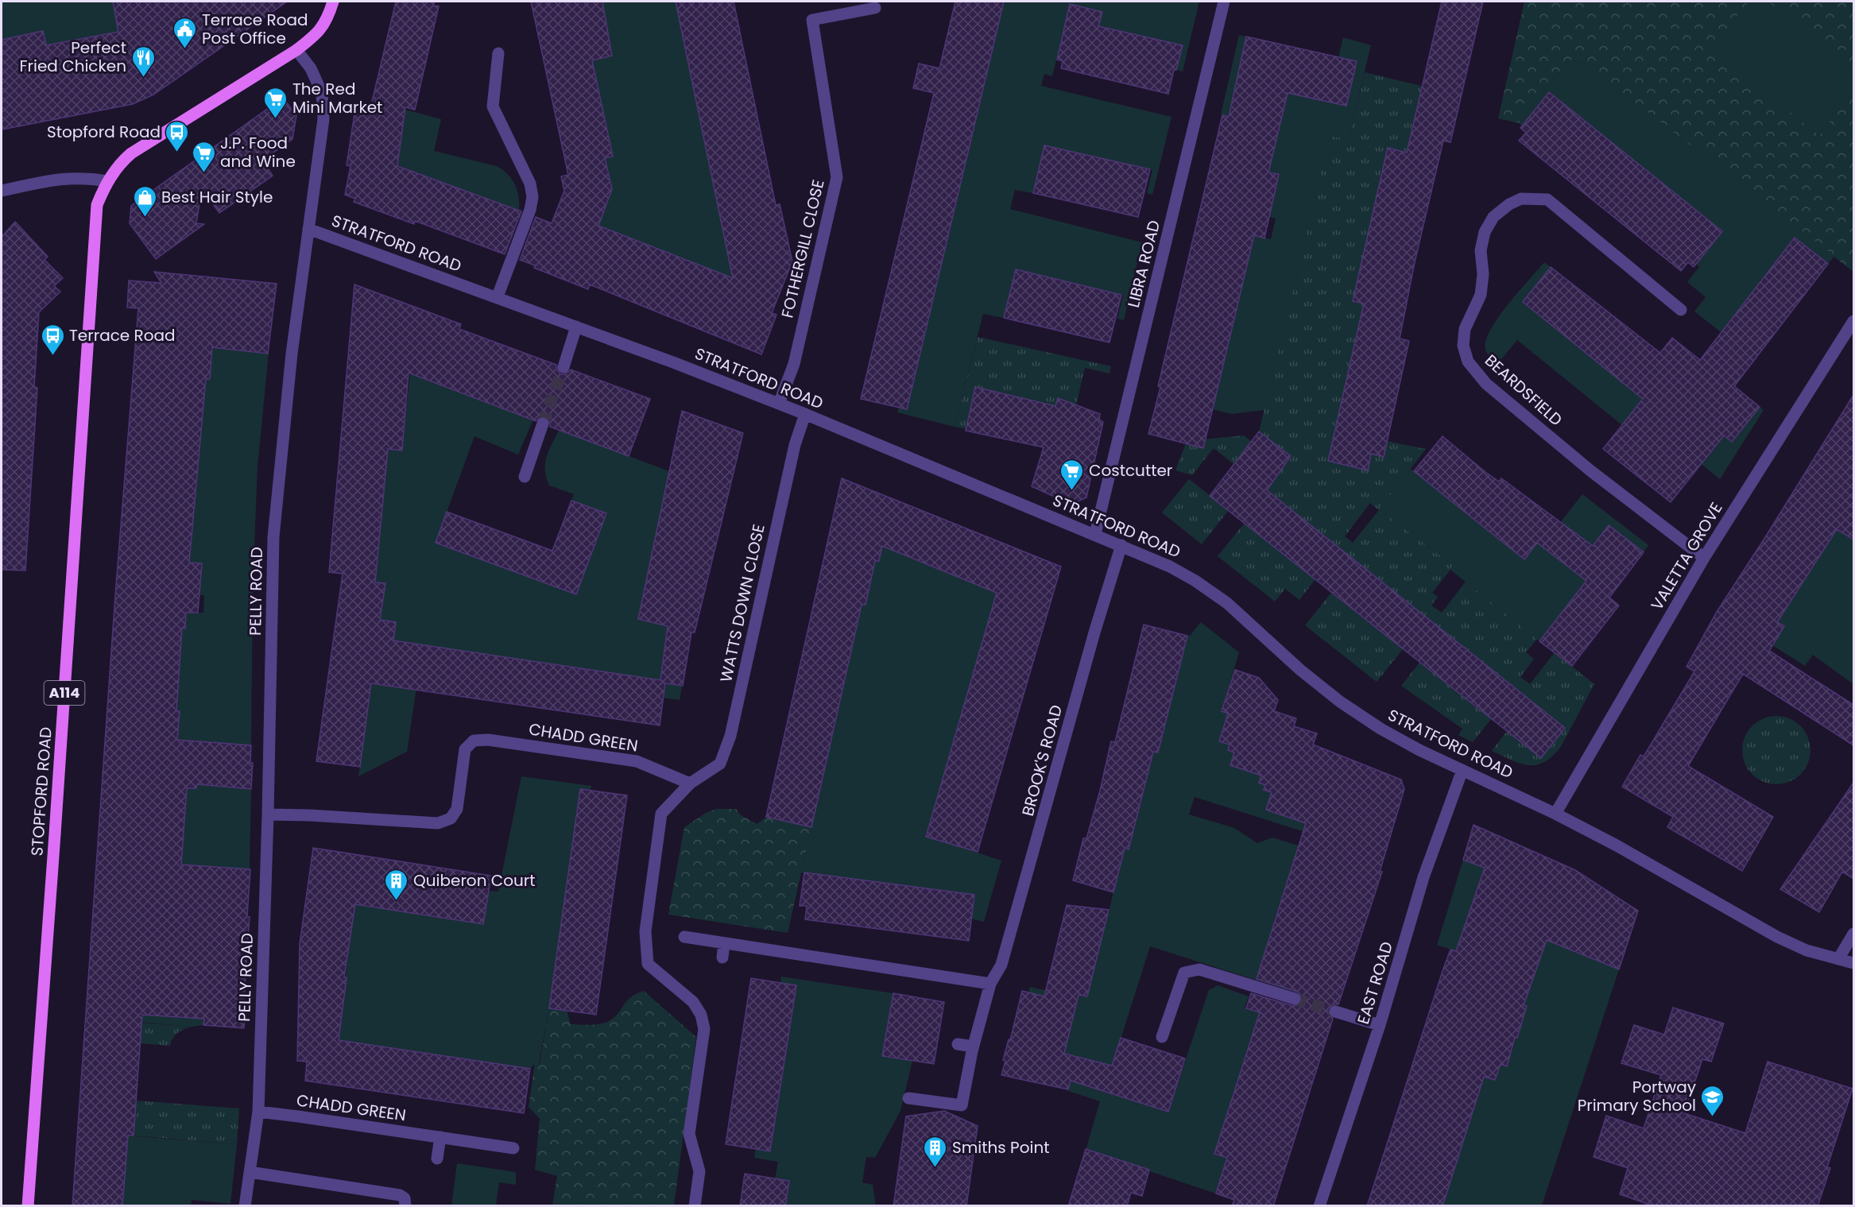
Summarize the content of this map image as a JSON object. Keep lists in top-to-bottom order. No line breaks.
{"streets":{"main road":["A114","STOPFORD ROAD"],"street":["STRATFORD ROAD","FOTHERGILL CLOSE","LIBRA ROAD","BEARDSFIELD","VALETTA GROVE","PELLY ROAD","WATTS DOWN CLOSE","CHADD GREEN","BROOK'S ROAD","EAST ROAD"]},"crossings":[["STRATFORD ROAD","FOTHERGILL CLOSE"],["STRATFORD ROAD","LIBRA ROAD"],["STRATFORD ROAD","VALETTA GROVE"],["STRATFORD ROAD","PELLY ROAD"],["STRATFORD ROAD","WATTS DOWN CLOSE"],["STRATFORD ROAD","BROOK'S ROAD"],["STRATFORD ROAD","EAST ROAD"],["BEARDSFIELD","VALETTA GROVE"],["PELLY ROAD","A114"],["PELLY ROAD","CHADD GREEN"],["WATTS DOWN CLOSE","CHADD GREEN"],["A114","STOPFORD ROAD"]],"places":{"public building":["Terrace Road Post Office"],"restaurant":["Perfect Fried Chicken"],"supermarket":["The Red Mini Market","J.P. Food and Wine","Costcutter"],"bus stop":["Stopford Road","Terrace Road"],"shop":["Best Hair Style"],"building":["Quiberon Court","Smiths Point"],"school or university":["Portway Primary School"]}}
